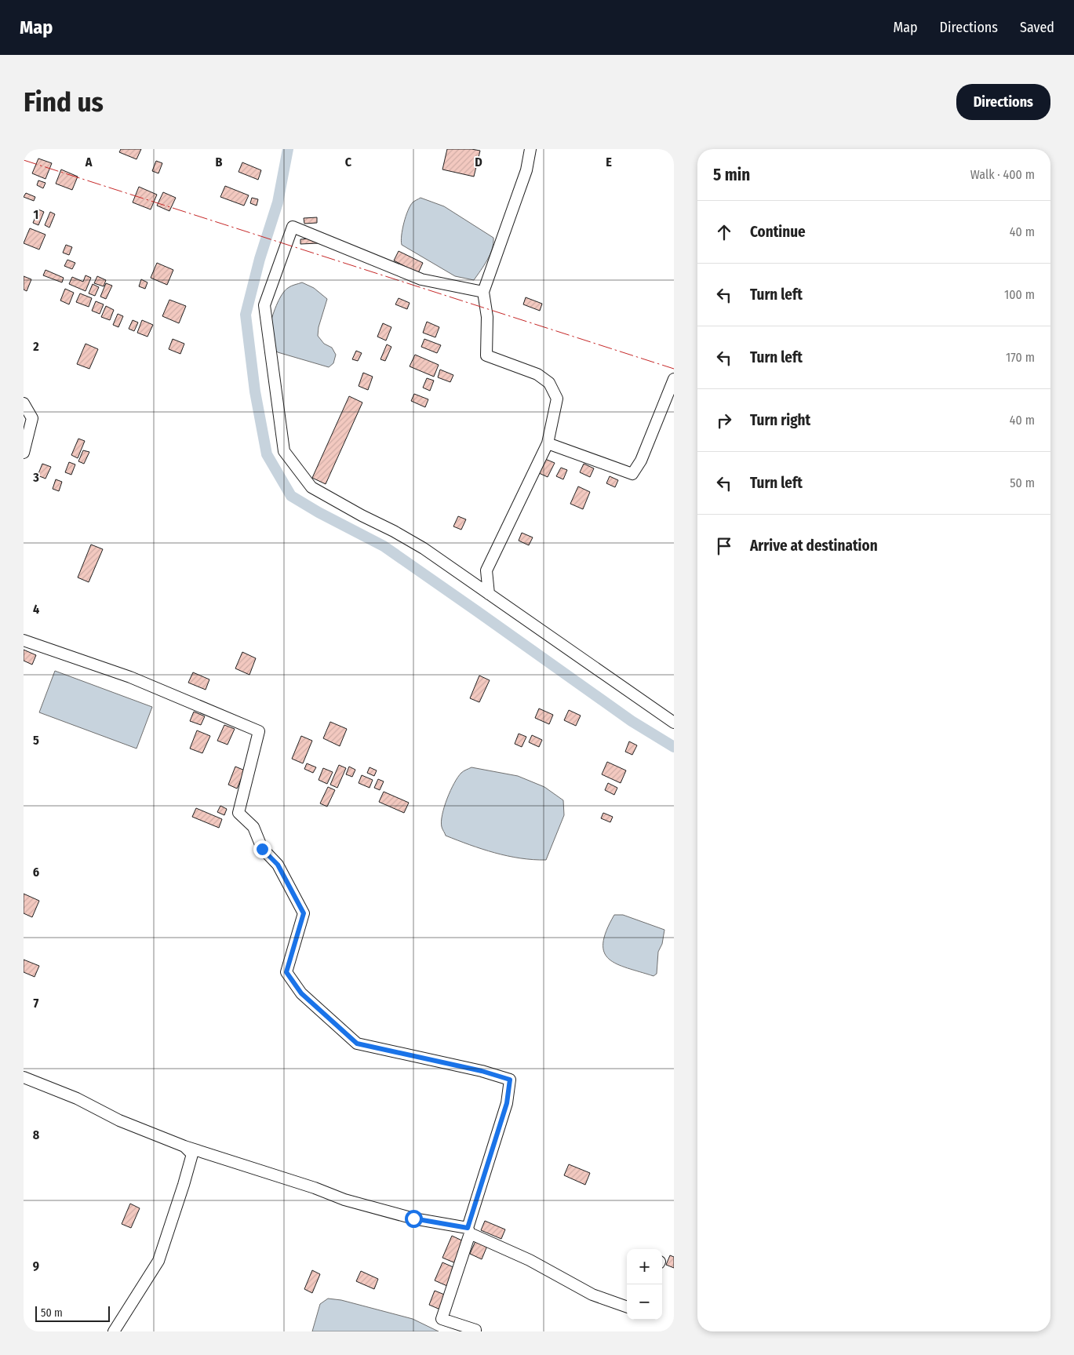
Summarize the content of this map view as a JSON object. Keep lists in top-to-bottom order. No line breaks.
{"scale_bar":"50 m","page":{"header":"Map","nav":["Map","Directions","Saved"],"buttons":"Directions","title":"Find us","heading":["5 min","Walk · 400 m"],"list":[["Continue","40 m"],["Turn left","100 m"],["Turn left","170 m"],["Turn right","40 m"],["Turn left","50 m"],"Arrive at destination"],"map_buttons":["+","−"],"scale":"50 m"},"grid":{"columns":["A","B","C","D","E"],"rows":["1","2","3","4","5","6","7","8","9"]}}
